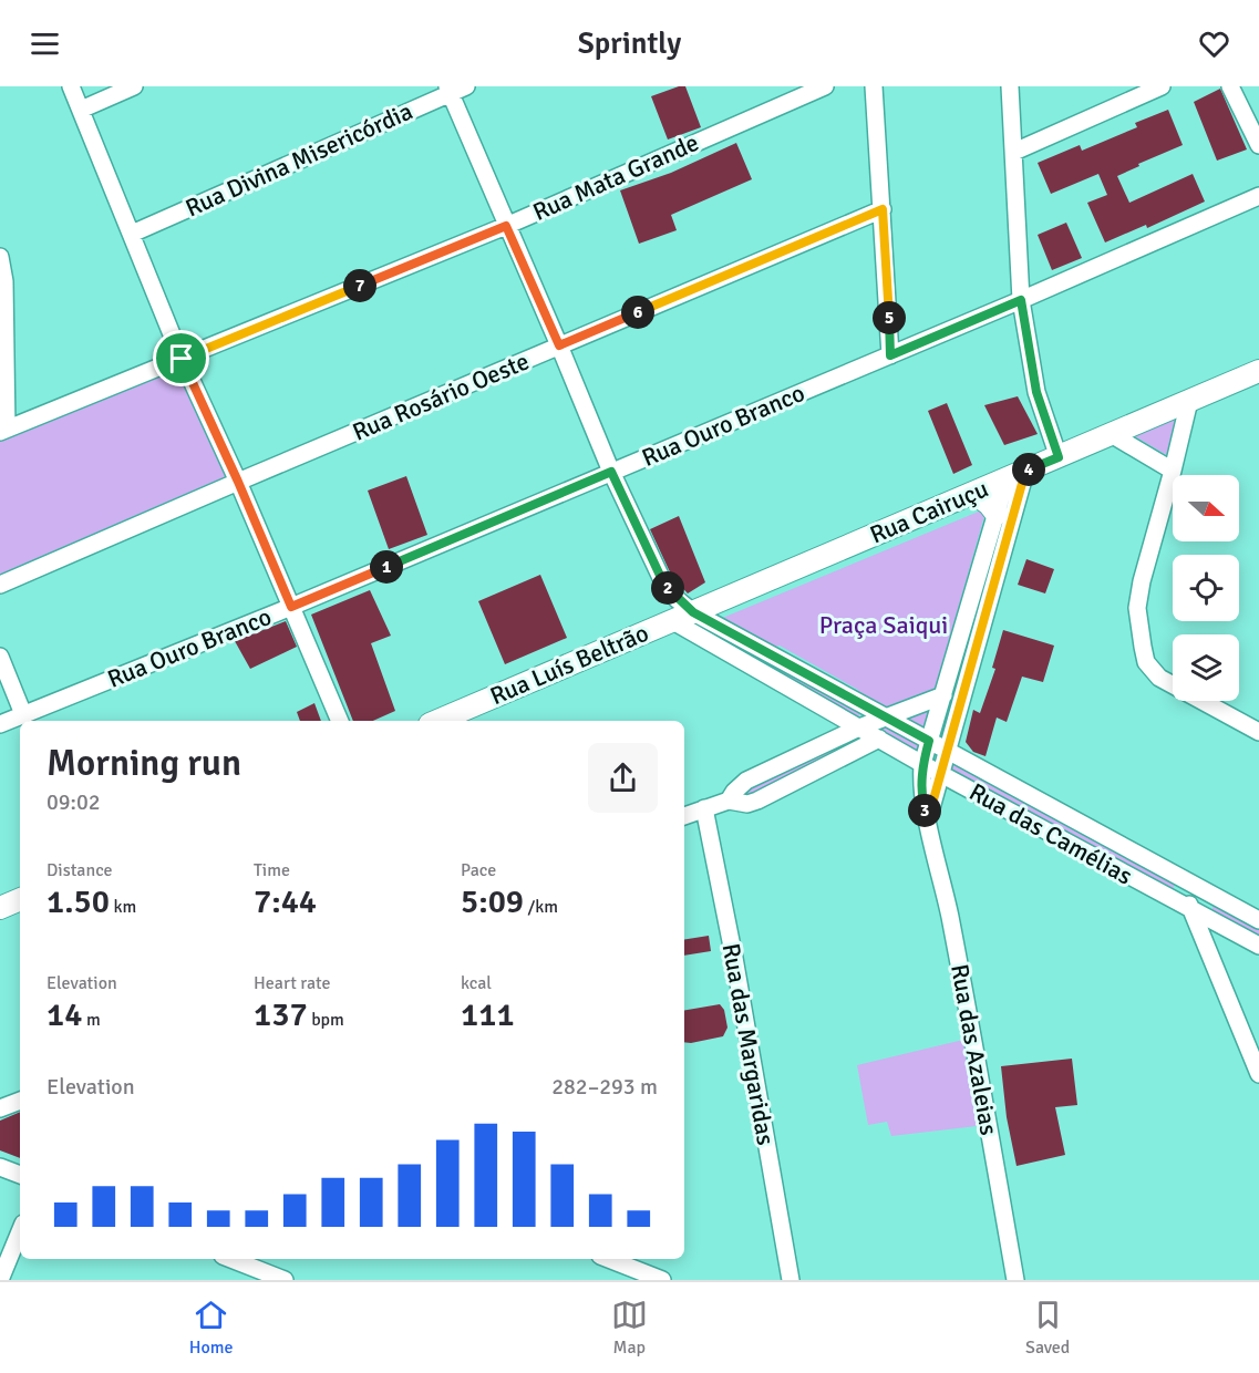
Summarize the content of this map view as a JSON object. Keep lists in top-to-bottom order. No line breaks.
{"streets":{"main road":["Rua Cairuçu","Rua Luís Beltrão"],"street":["Rua Divina Misericórdia","Rua Mata Grande","Rua Rosário Oeste","Rua Ouro Branco","Rua das Camélias","Rua das Margaridas","Rua das Azaleias"]},"crossings":[["Rua Divina Misericórdia","Rua das Camélias"],["Rua Mata Grande","Rua das Camélias"],["Rua Rosário Oeste","Rua das Camélias"],["Rua Ouro Branco","Rua das Camélias"],["Rua Cairuçu","Rua Luís Beltrão"],["Rua Cairuçu","Rua das Camélias"],["Rua Luís Beltrão","Rua das Camélias"],["Rua das Camélias","Rua das Azaleias"]],"parks":["Praça Saiqui"],"north":"right","page":{"header":"Sprintly","pins":["7","6","5","4","1","2","3"],"heading":["Morning run","09:02"],"stats":[["Distance","1.50 km"],["Time","7:44"],["Pace","5:09 /km"],["Elevation","14 m"],["Heart rate","137 bpm"],["kcal","111"]],"chart":["Elevation","282–293 m"],"tabs":["Home","Map","Saved"]}}
